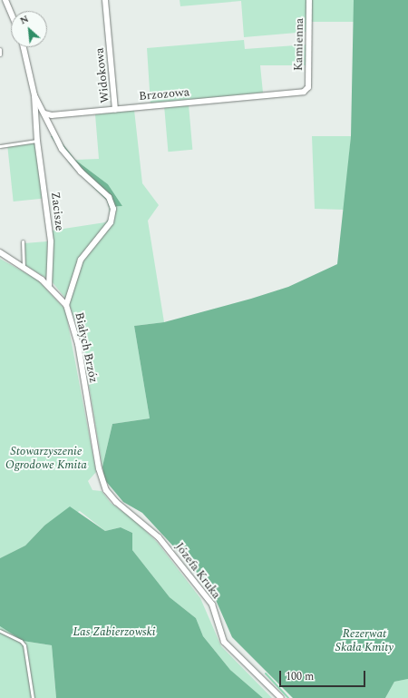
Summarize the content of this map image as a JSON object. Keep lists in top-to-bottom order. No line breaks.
{"streets":{"street":["Kamienna","Widokowa","Brzozowa","Zacisze","Białych Brzóz","Józefa Kruka"]},"crossings":[["Kamienna","Brzozowa"],["Widokowa","Brzozowa"],["Zacisze","Białych Brzóz"],["Białych Brzóz","Józefa Kruka"]],"parks":["Stowarzyszenie Ogrodowe Kmita","Las Zabierzowski","Rezerwat Skała Kmity"],"scale_bar":"100 m","north":"top left"}
